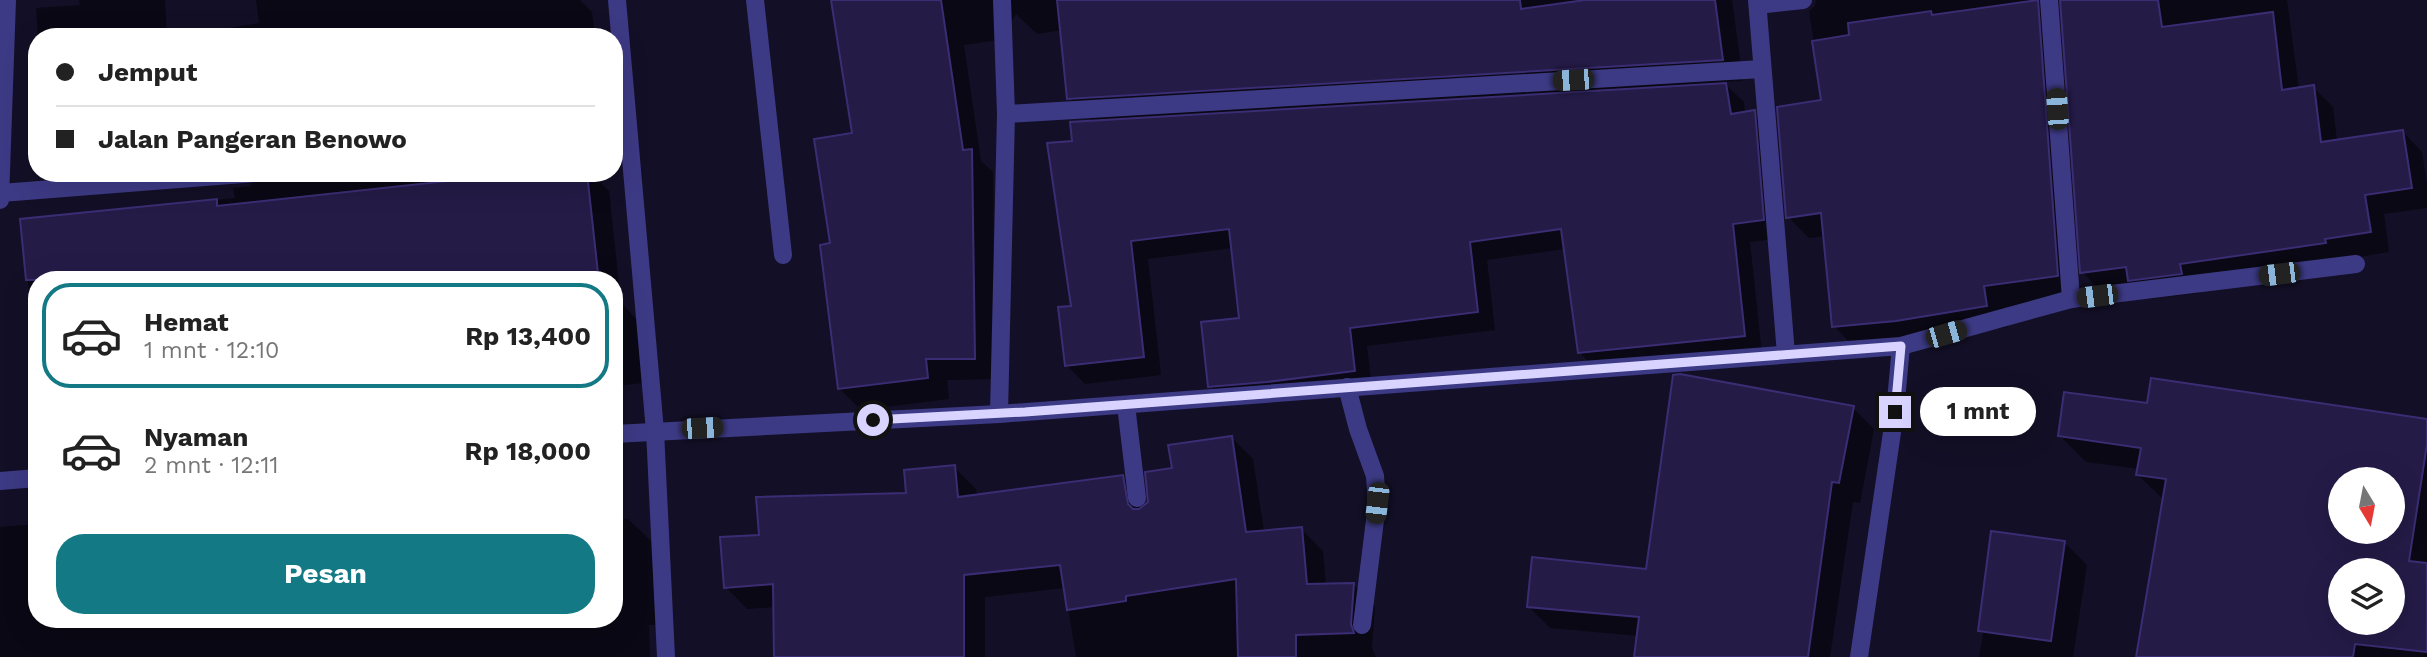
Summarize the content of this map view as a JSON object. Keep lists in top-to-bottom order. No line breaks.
{"north":"bottom","page":{"banner":["Jemput","Jalan Pangeran Benowo"],"list":[{"name":"Hemat","note":"1 mnt · 12:10","value":"Rp 13,400"},{"name":"Nyaman","note":"2 mnt · 12:11","value":"Rp 18,000"}],"bubble":"1 mnt","buttons":"Pesan"}}
